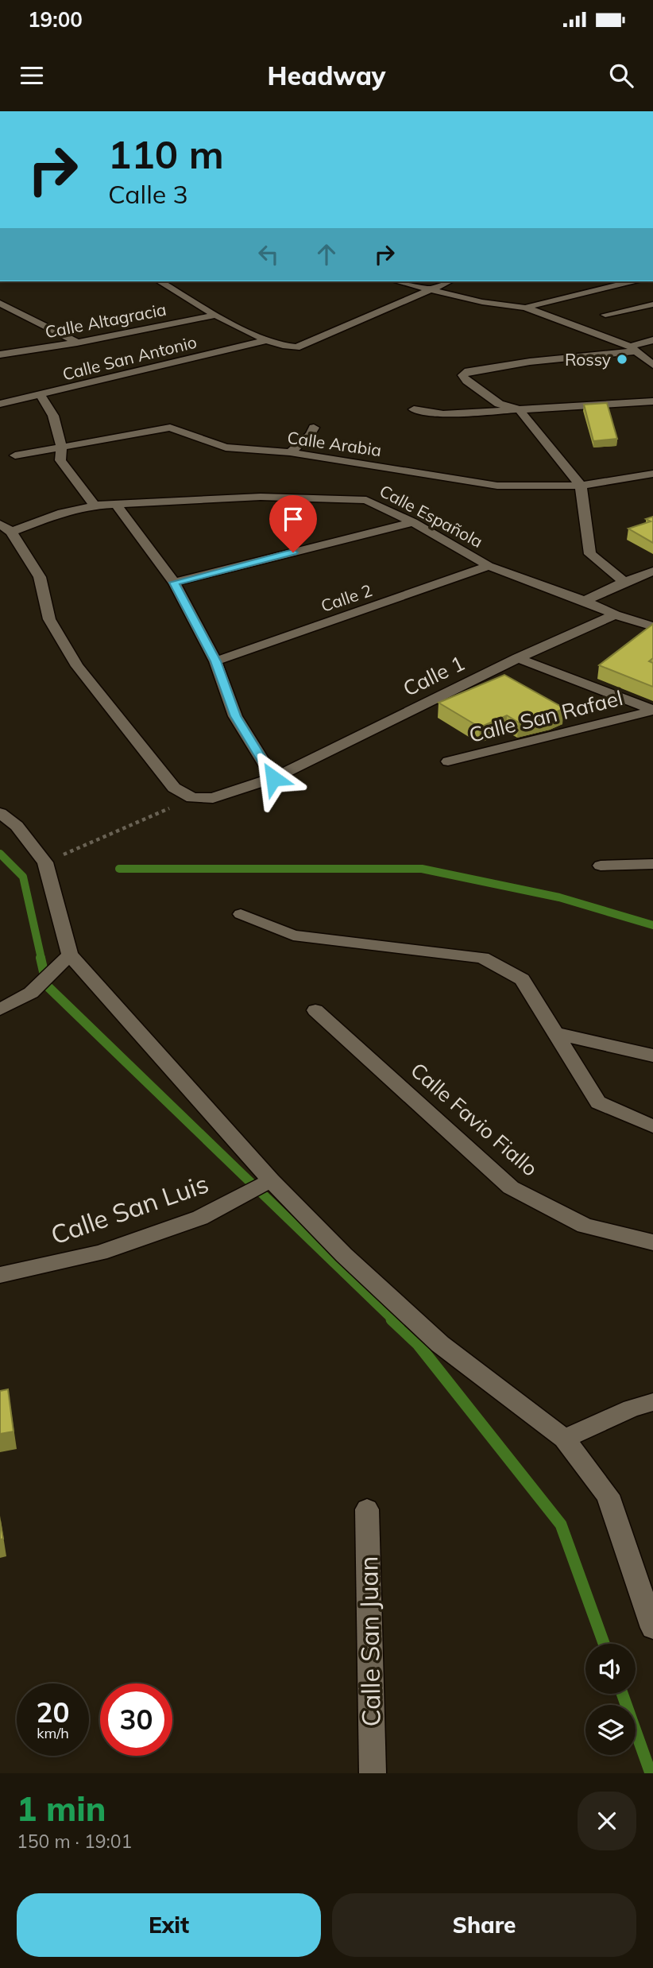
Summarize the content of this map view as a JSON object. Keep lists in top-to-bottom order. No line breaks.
{"streets":{"street":["Calle Altagracia","Calle San Antonio","Calle Arabia","Calle Española","Calle 2","Calle 1","Calle San Rafael","Calle Favio Fiallo","Calle San Luis","Calle San Juan"]},"crossings":[["Calle Española","Calle 2"],["Calle Española","Calle 1"]],"places":["Rossy"],"page":{"status":"19:00","header":"Headway","turn":["110 m","Calle 3"],"speed":"20 km/h","limit":"30","heading":["1 min","150 m · 19:01"],"buttons":["Exit","Share"]}}
